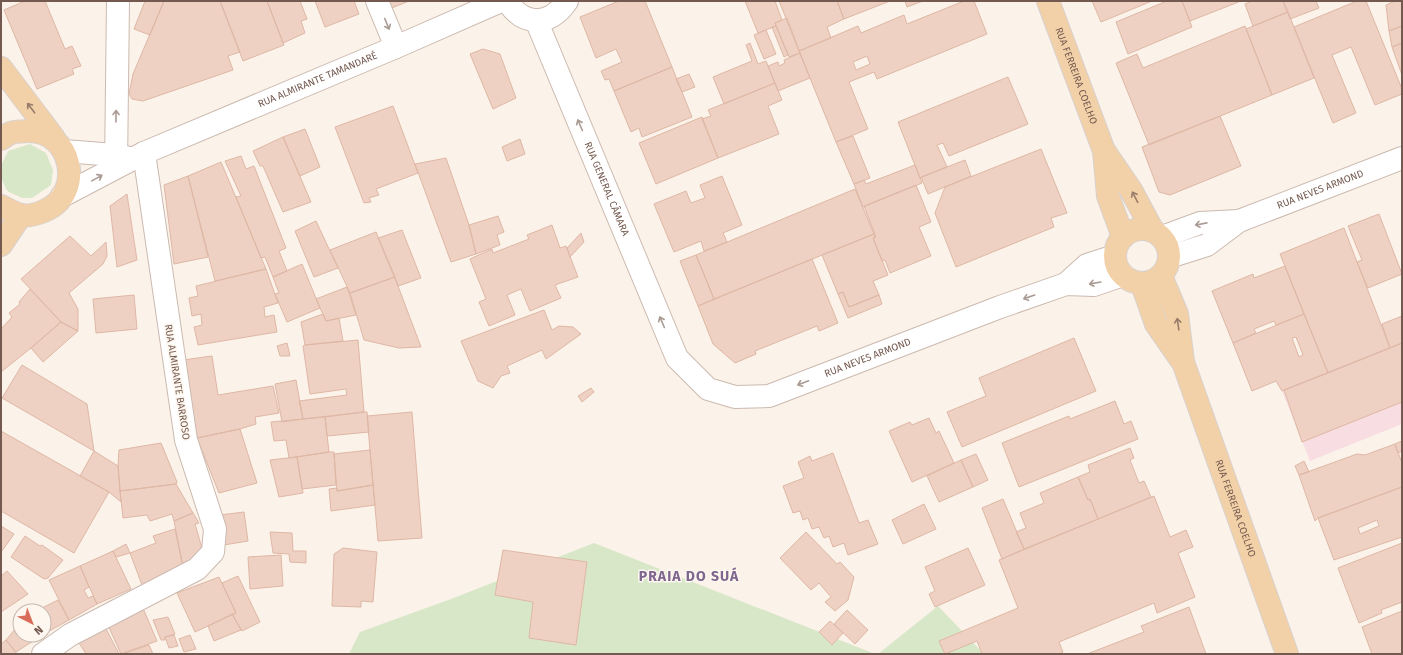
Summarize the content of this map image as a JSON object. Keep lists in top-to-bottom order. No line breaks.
{"streets":{"main road":["RUA FERREIRA COELHO"],"street":["RUA ALMIRANTE TAMANDARÉ","RUA GENERAL CÂMARA","RUA NEVES ARMOND","RUA ALMIRANTE BARROSO"]},"crossings":[["RUA FERREIRA COELHO","RUA NEVES ARMOND"],["RUA ALMIRANTE TAMANDARÉ","RUA ALMIRANTE BARROSO"],["RUA GENERAL CÂMARA","RUA NEVES ARMOND"]],"one_way":["RUA GENERAL CÂMARA","RUA NEVES ARMOND"],"districts":["PRAIA DO SUÁ"],"north":"bottom right"}
